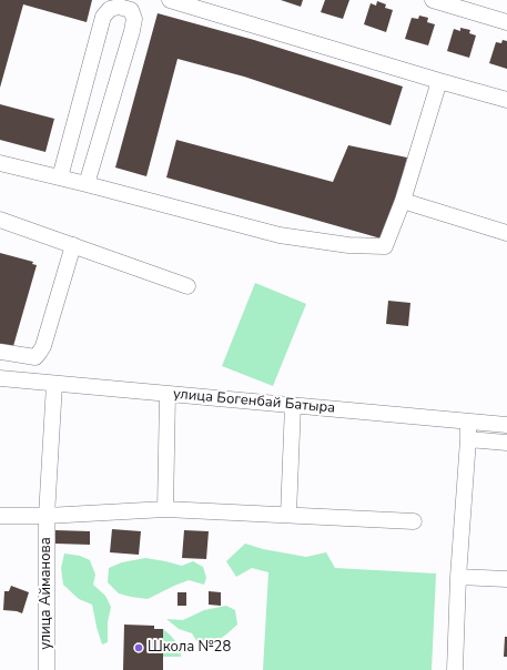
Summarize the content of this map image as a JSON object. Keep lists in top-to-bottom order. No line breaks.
{"streets":{"street":["улица Богенбай Батыра","улица Айманова"]},"crossings":[["улица Богенбай Батыра","улица Айманова"]],"places":["Школа №28"]}
